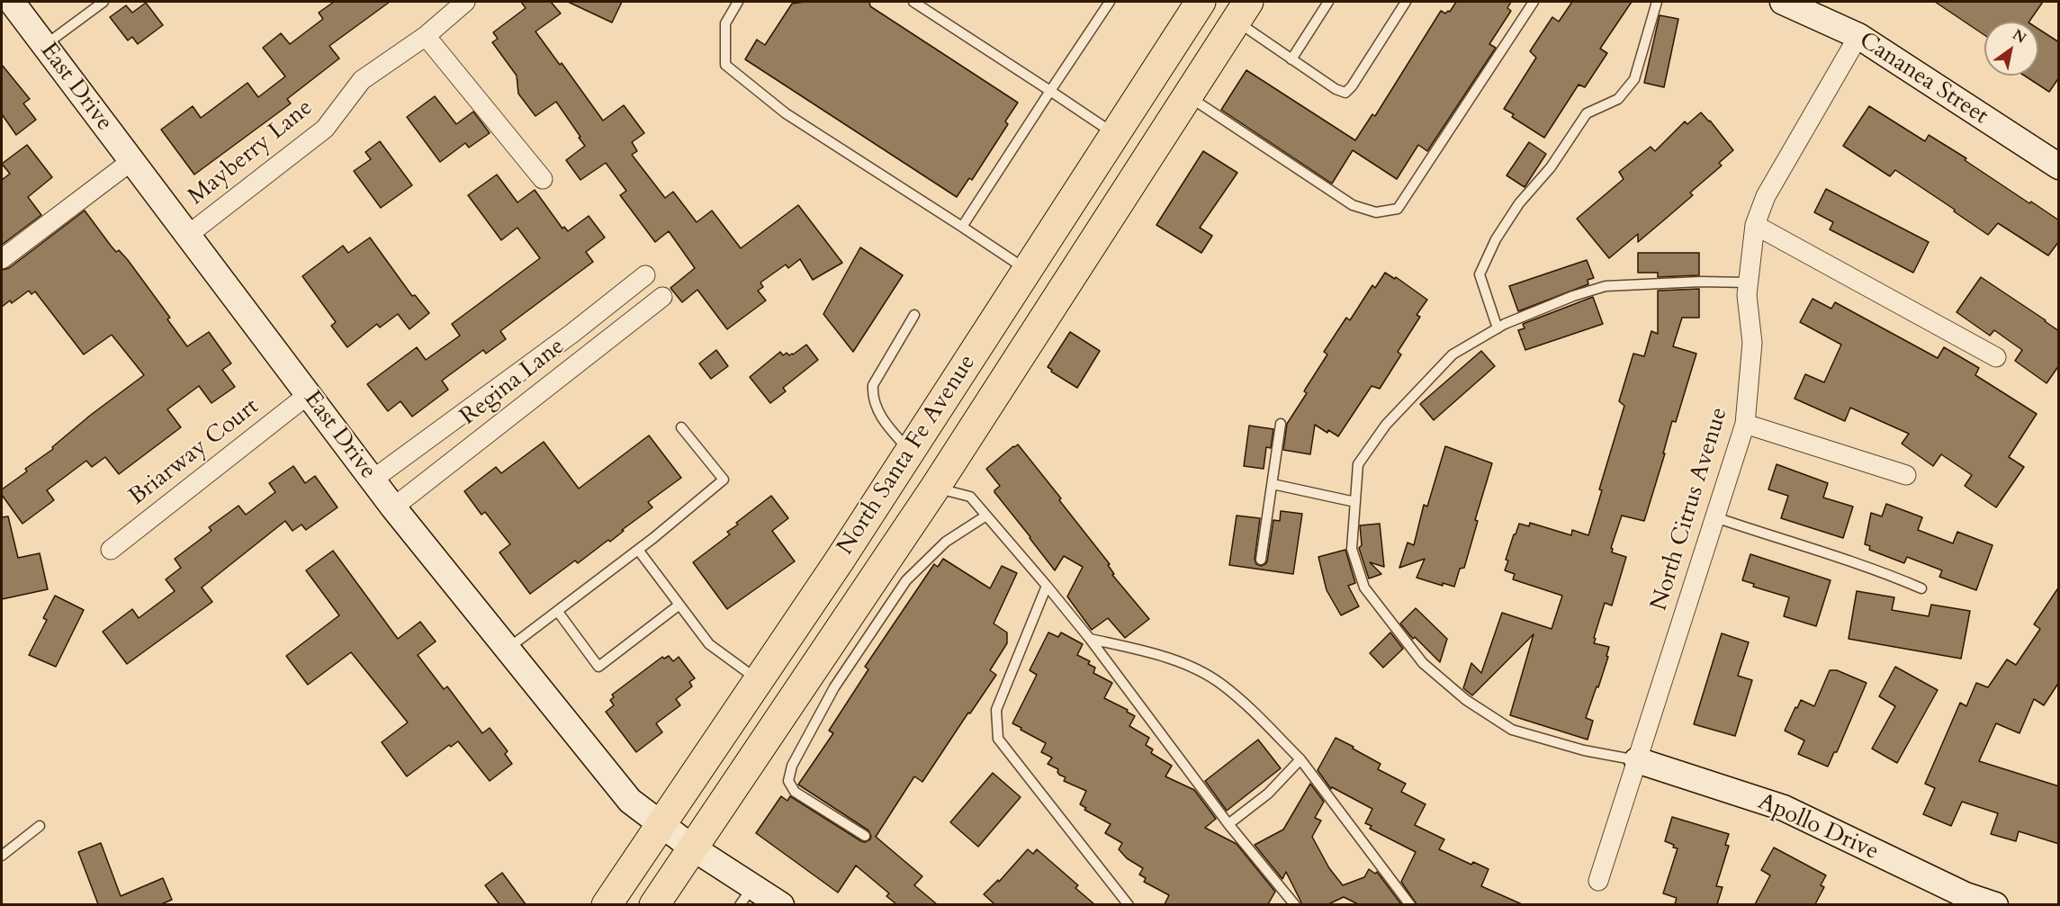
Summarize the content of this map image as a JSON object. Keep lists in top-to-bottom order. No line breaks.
{"streets":{"main road":["North Santa Fe Avenue"],"street":["Cananea Street","East Drive","Mayberry Lane","Regina Lane","Briarway Court","North Citrus Avenue","Apollo Drive"]},"crossings":[["Cananea Street","North Citrus Avenue"],["East Drive","Mayberry Lane"],["East Drive","Regina Lane"],["East Drive","Briarway Court"],["East Drive","North Santa Fe Avenue"],["North Citrus Avenue","Apollo Drive"]],"north":"top right"}
